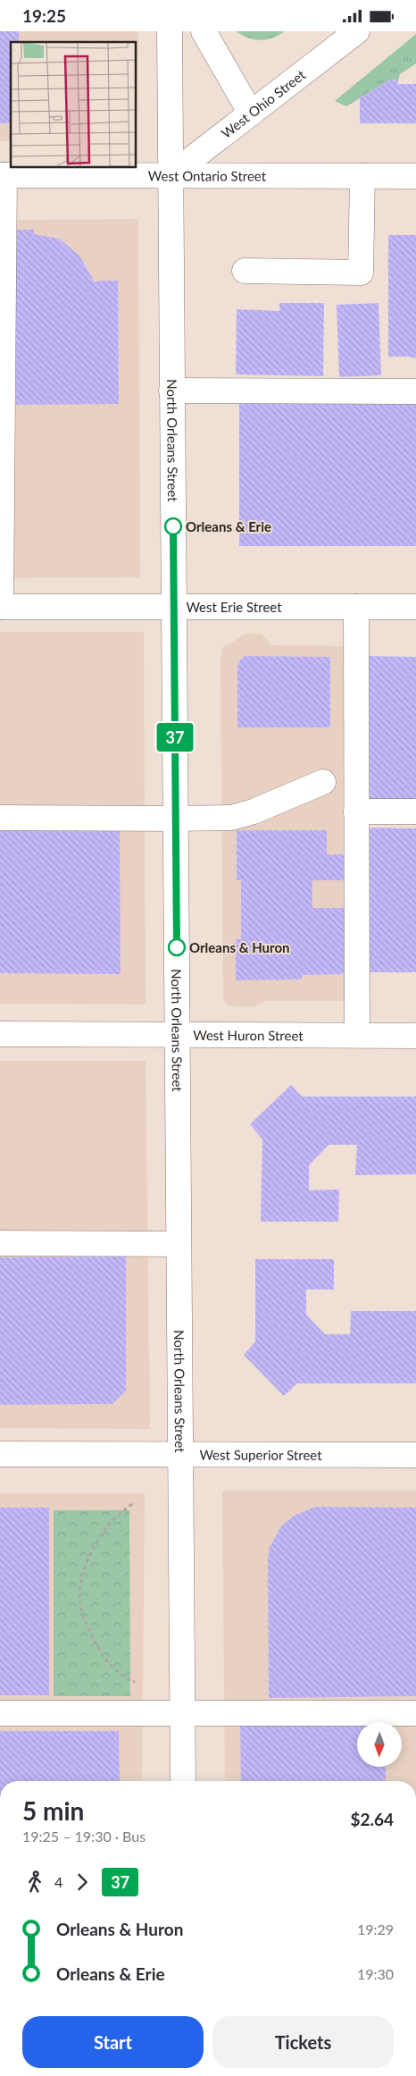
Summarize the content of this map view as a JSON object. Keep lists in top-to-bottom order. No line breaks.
{"streets":{"main road":["West Ohio Street","West Ontario Street","North Orleans Street","West Erie Street","West Huron Street","West Superior Street"]},"crossings":[["West Ohio Street","West Ontario Street"],["West Ohio Street","North Orleans Street"],["West Ontario Street","North Orleans Street"],["North Orleans Street","West Erie Street"],["North Orleans Street","West Huron Street"],["North Orleans Street","West Superior Street"]],"places":["Orleans & Erie","Orleans & Huron"],"lines":["bus line 37"],"north":"bottom","page":{"status":"19:25","on_map":"37","heading":["5 min","19:25 – 19:30 · Bus","$2.64"],"legs":["4","37"],"list":[{"name":"Orleans & Huron","value":"19:29"},{"name":"Orleans & Erie","value":"19:30"}],"buttons":["Start","Tickets"]}}
